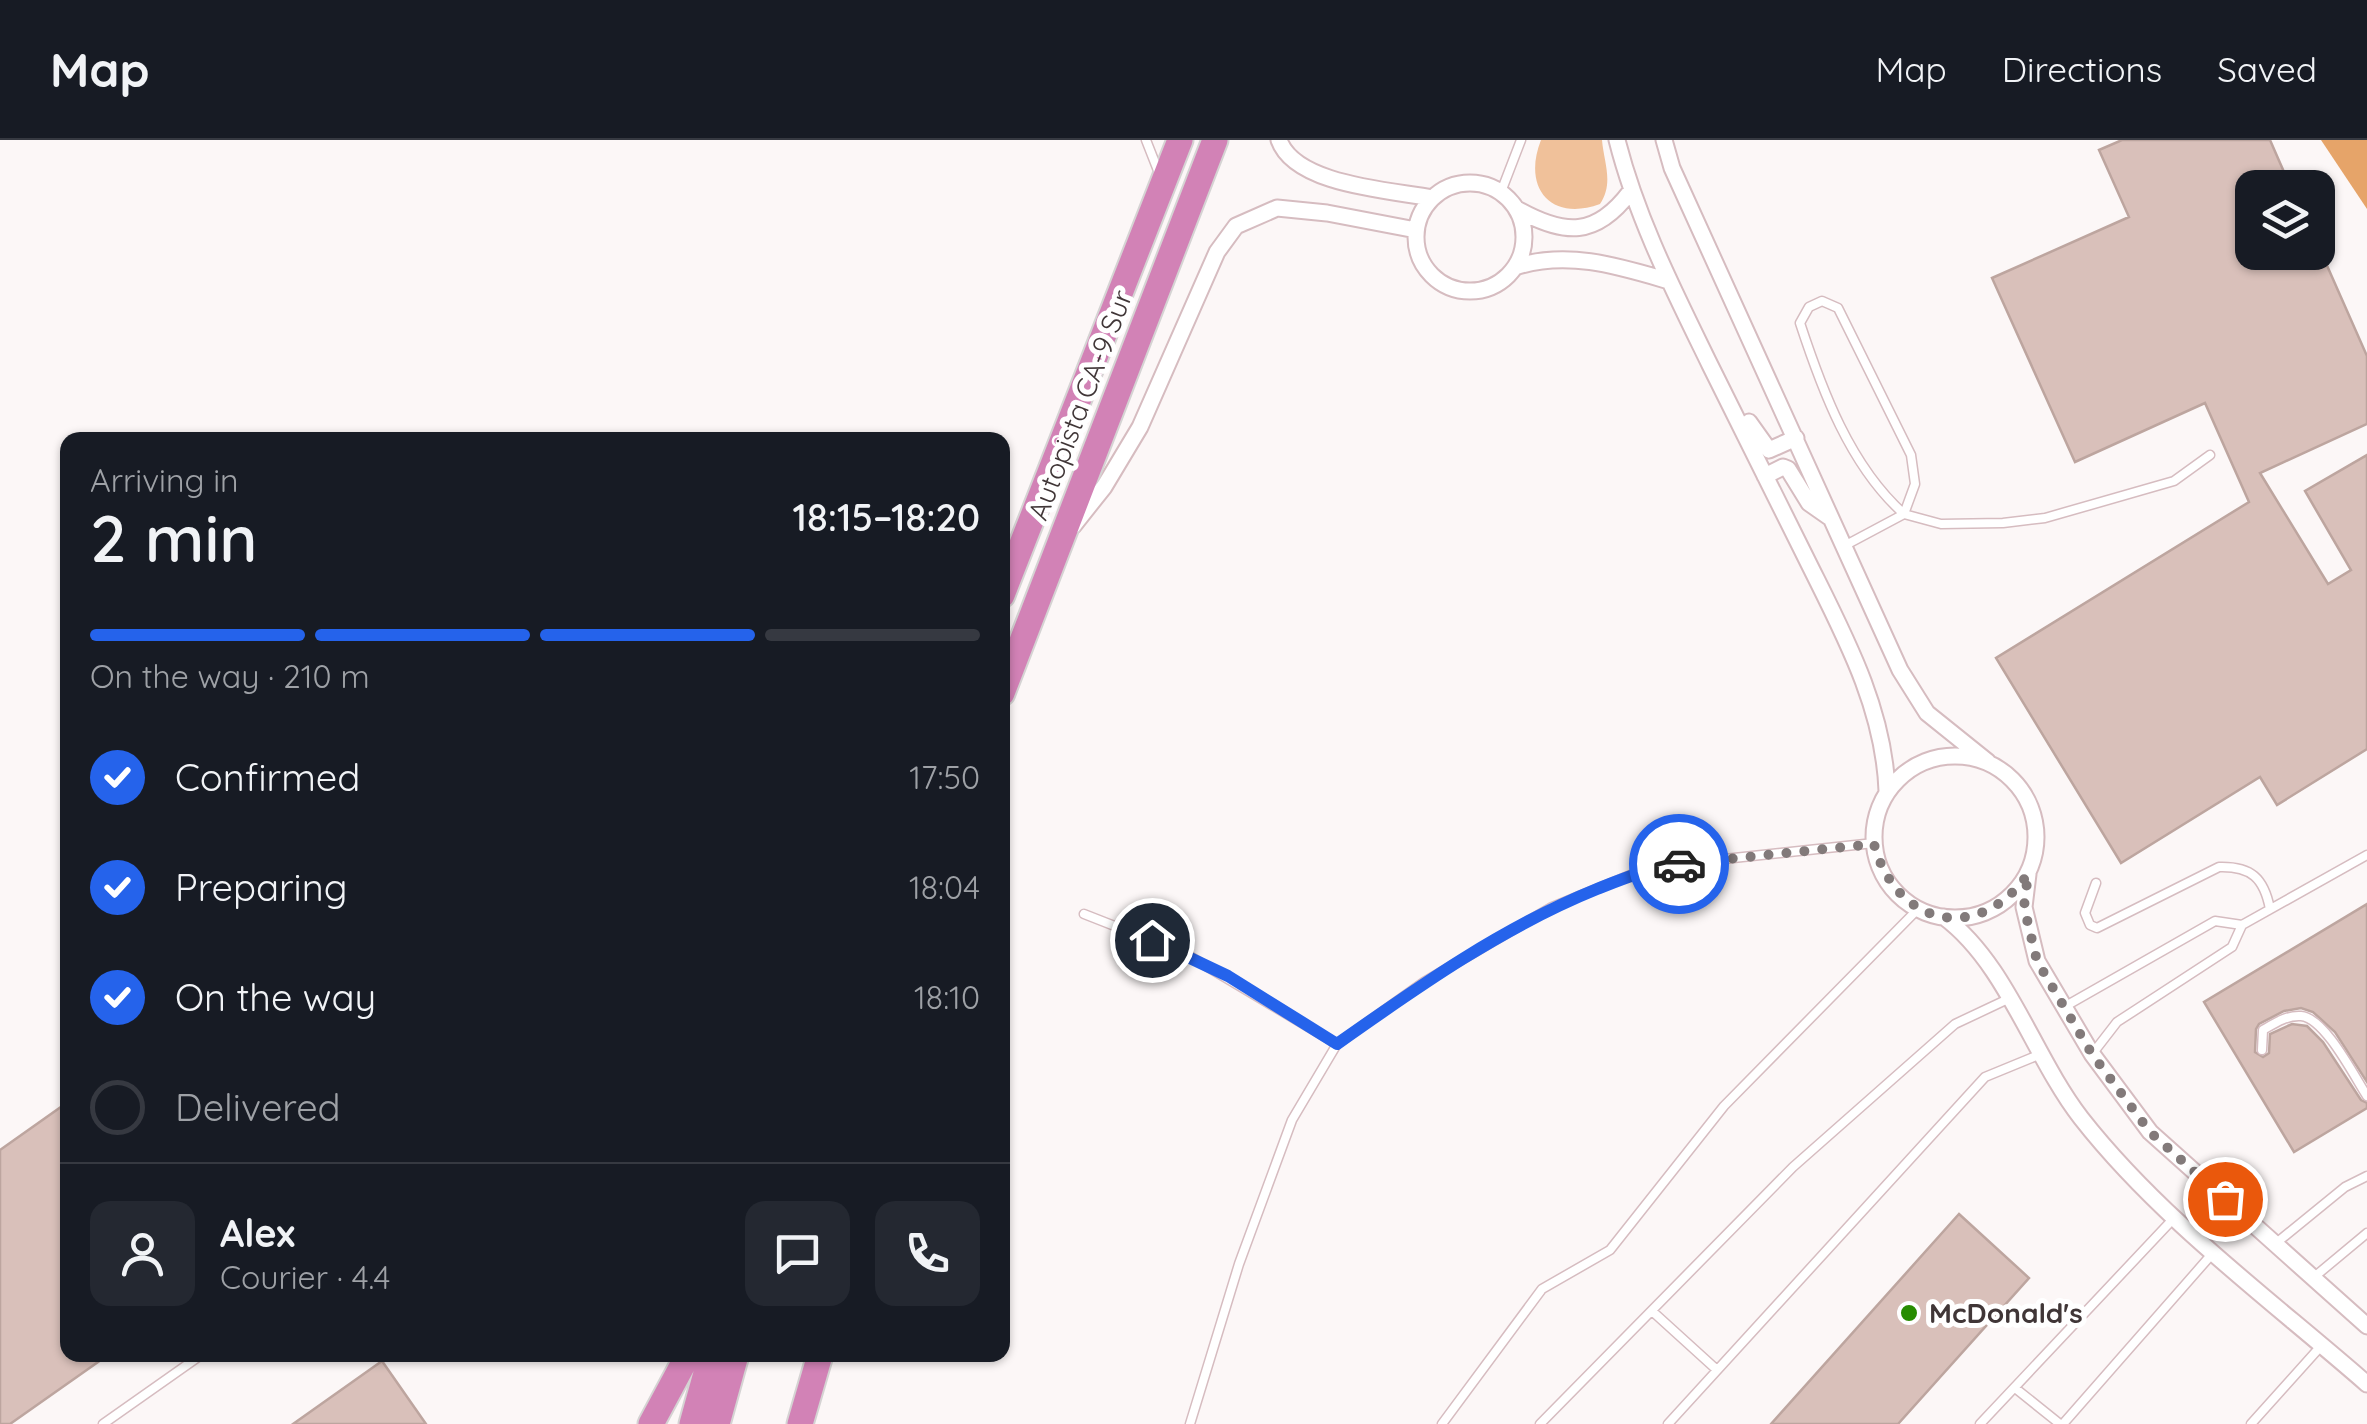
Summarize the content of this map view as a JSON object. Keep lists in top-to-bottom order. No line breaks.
{"streets":{"highway":["Autopista CA-9 Sur"]},"places":["McDonald's"],"page":{"header":"Map","nav":["Map","Directions","Saved"],"heading":["2 min","Arriving in","18:15–18:20"],"panel":["Alex","Courier · 4.4"],"bar":"On the way · 210 m","list":[["Confirmed","17:50"],["Preparing","18:04"],["On the way","18:10"],"Delivered"]}}
